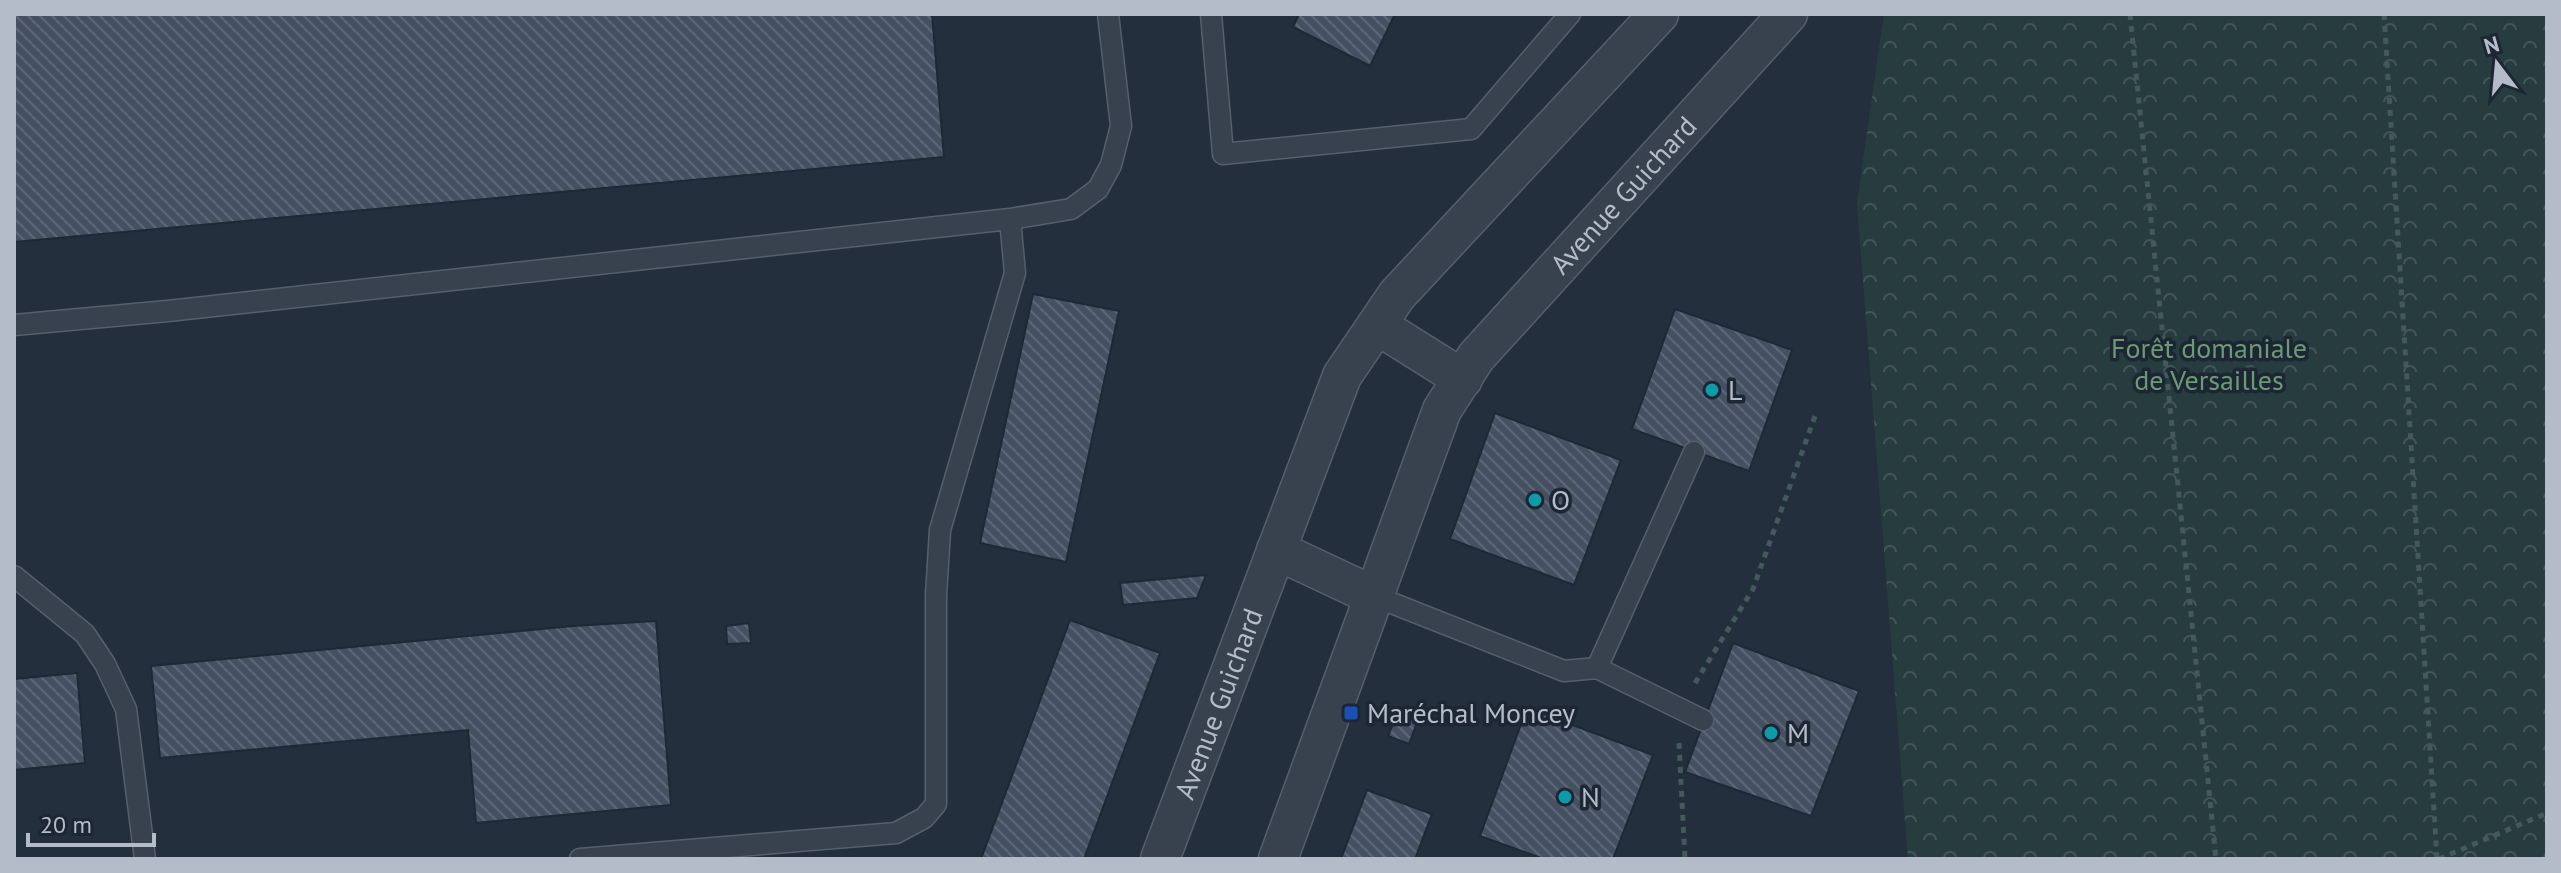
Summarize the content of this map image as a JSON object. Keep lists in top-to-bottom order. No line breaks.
{"streets":{"street":["Avenue Guichard"]},"parks":["Forêt domaniale de Versailles"],"places":{"other":["L","O","M","N"],"transit":["Maréchal Moncey"]},"scale_bar":"20 m","north":"top"}
